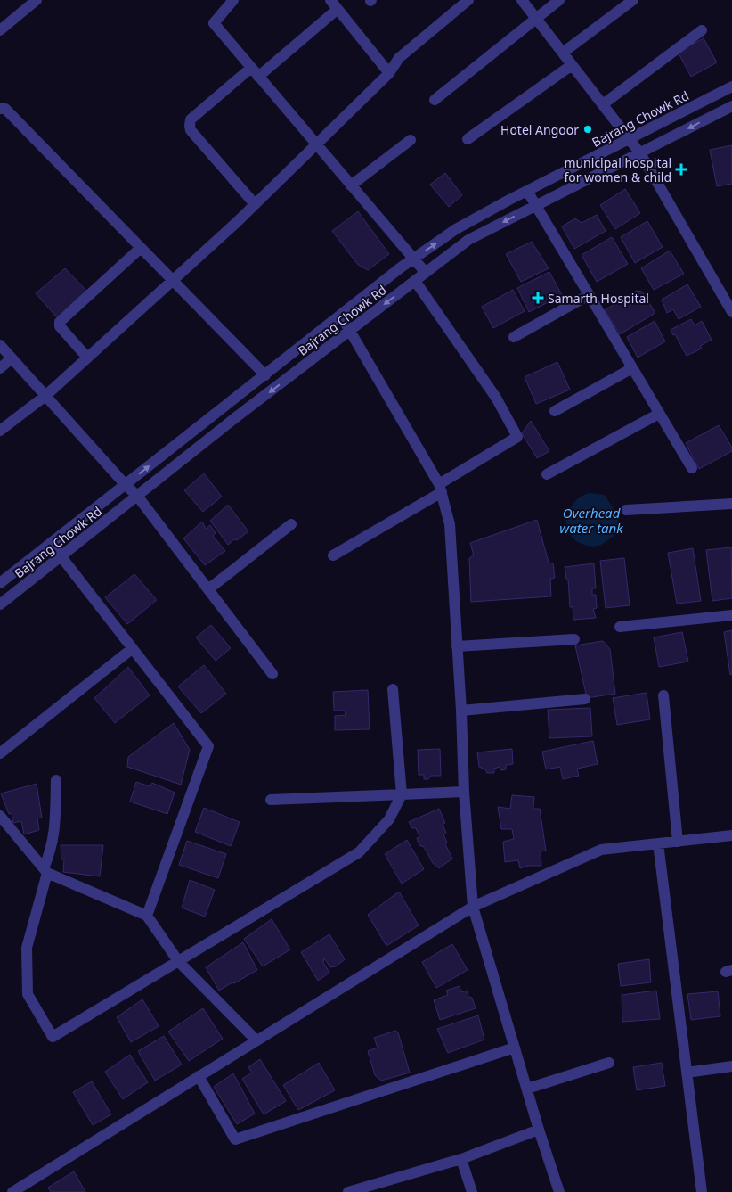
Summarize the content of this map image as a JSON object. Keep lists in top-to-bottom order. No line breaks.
{"streets":{"street":["Bajrang Chowk Rd"]},"water":["Overhead water tank"],"places":{"other":["Hotel Angoor"],"health":["municipal hospital for women & child","Samarth Hospital"]}}
